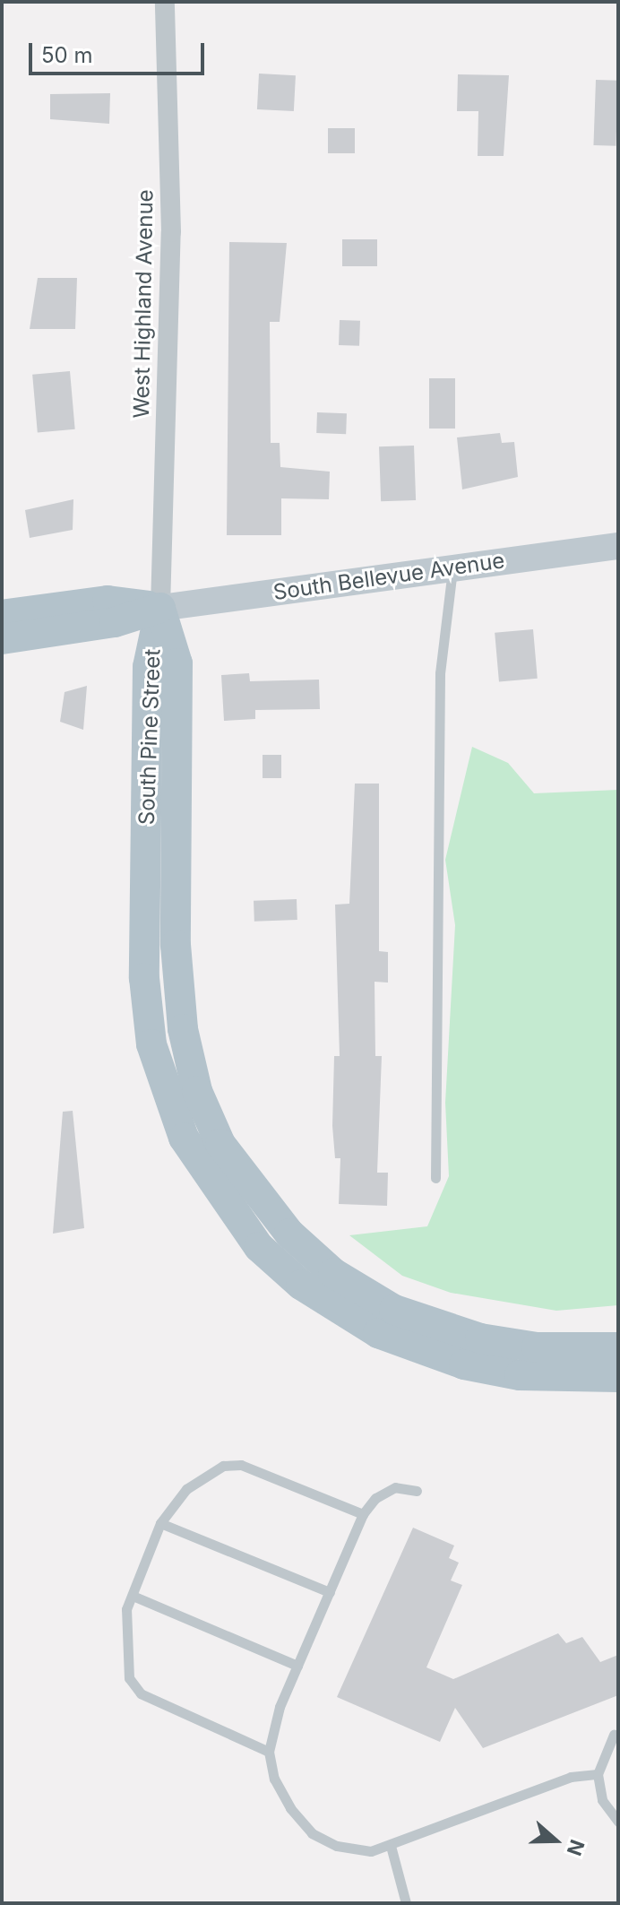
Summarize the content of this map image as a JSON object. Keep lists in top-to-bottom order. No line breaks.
{"streets":{"main road":["South Bellevue Avenue","South Pine Street"],"street":["West Highland Avenue"]},"crossings":[["West Highland Avenue","South Bellevue Avenue"],["West Highland Avenue","South Pine Street"],["South Bellevue Avenue","South Pine Street"]],"scale_bar":"50 m","north":"right"}
